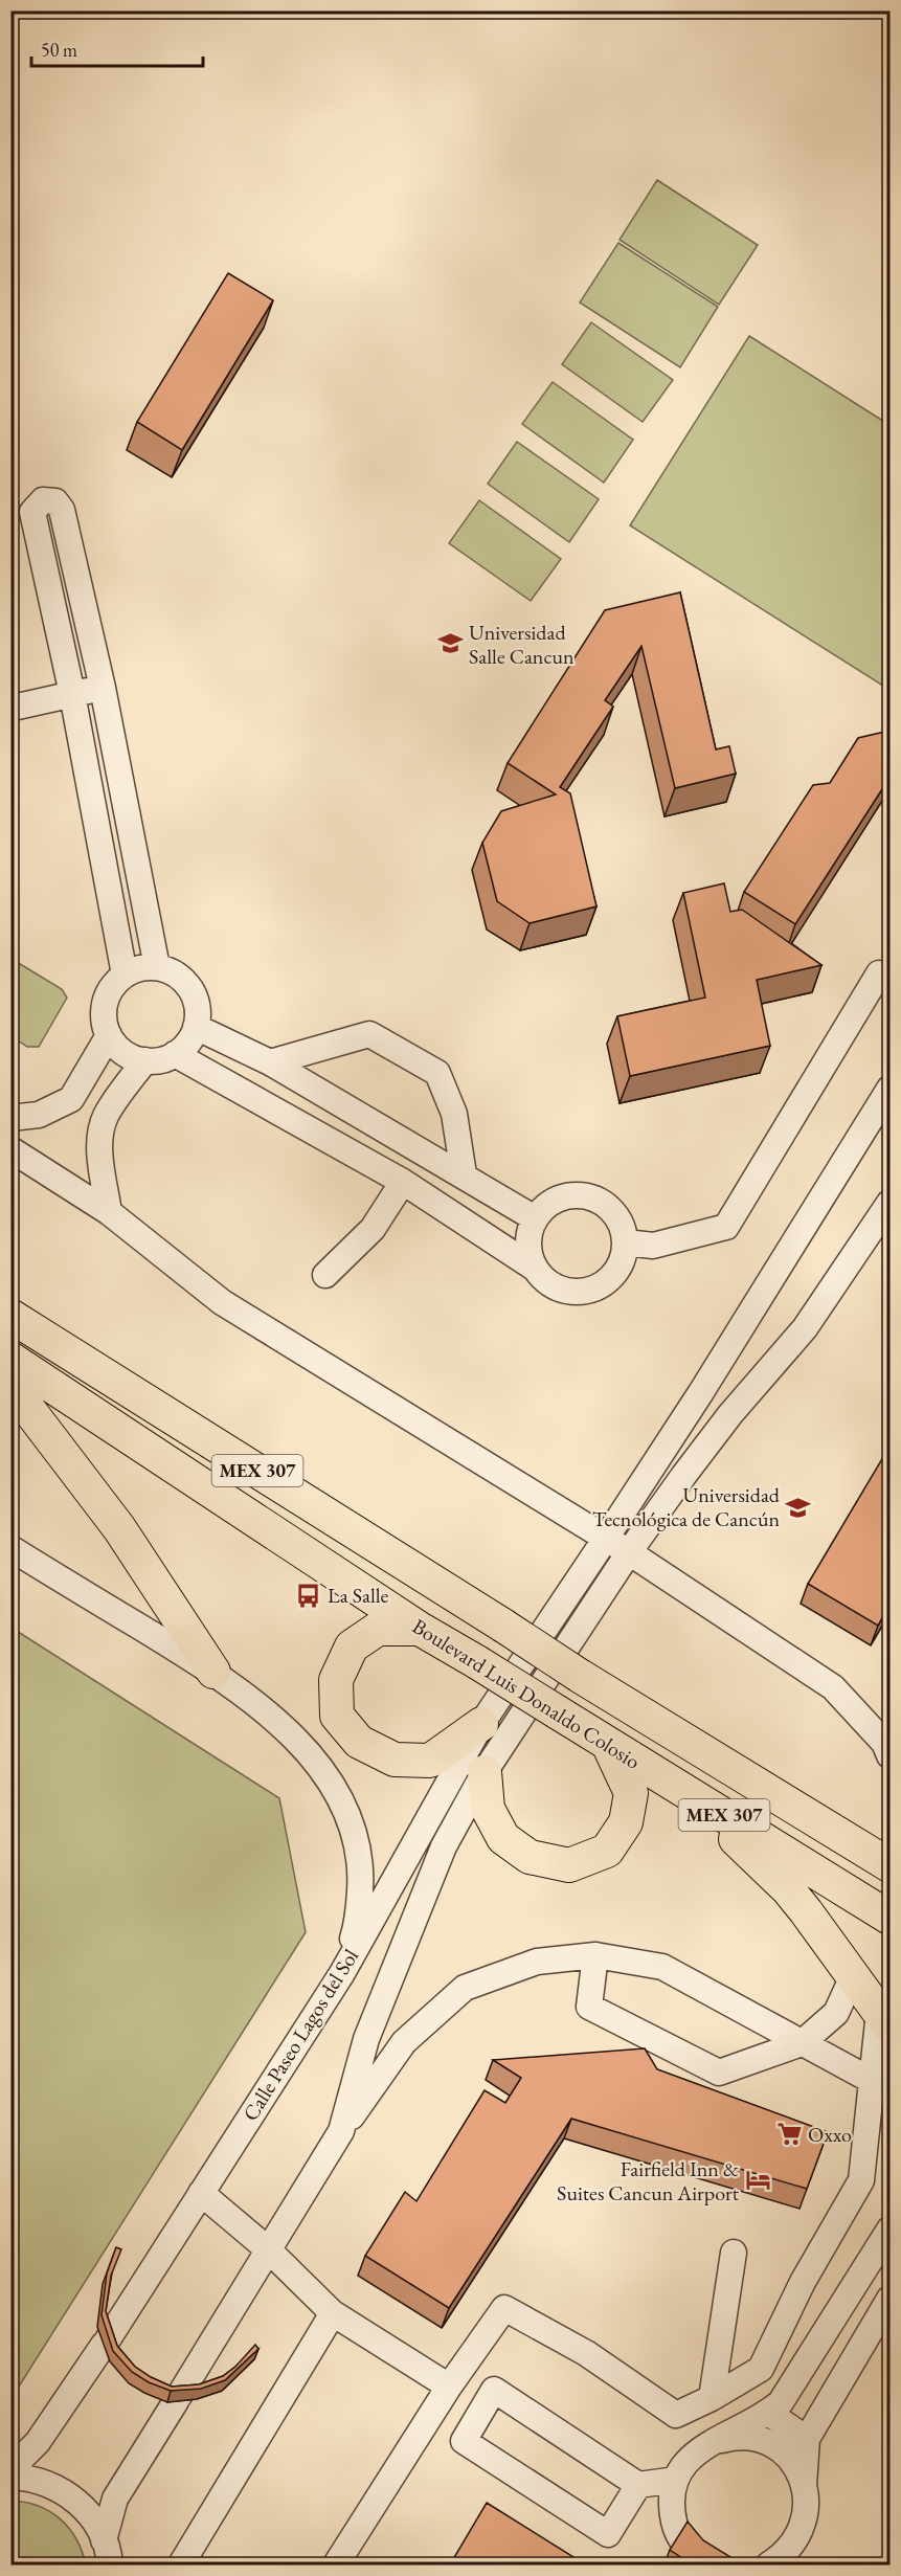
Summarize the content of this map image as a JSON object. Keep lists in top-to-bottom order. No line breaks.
{"streets":{"main road":["MEX 307","Boulevard Luis Donaldo Colosio"],"street":["Calle Paseo Lagos del Sol"]},"places":{"school or university":["Universidad Salle Cancun","Universidad Tecnológica de Cancún"],"bus stop":["La Salle"],"supermarket":["Oxxo"],"hotel":["Fairfield Inn & Suites Cancun Airport"]},"scale_bar":"50 m"}
